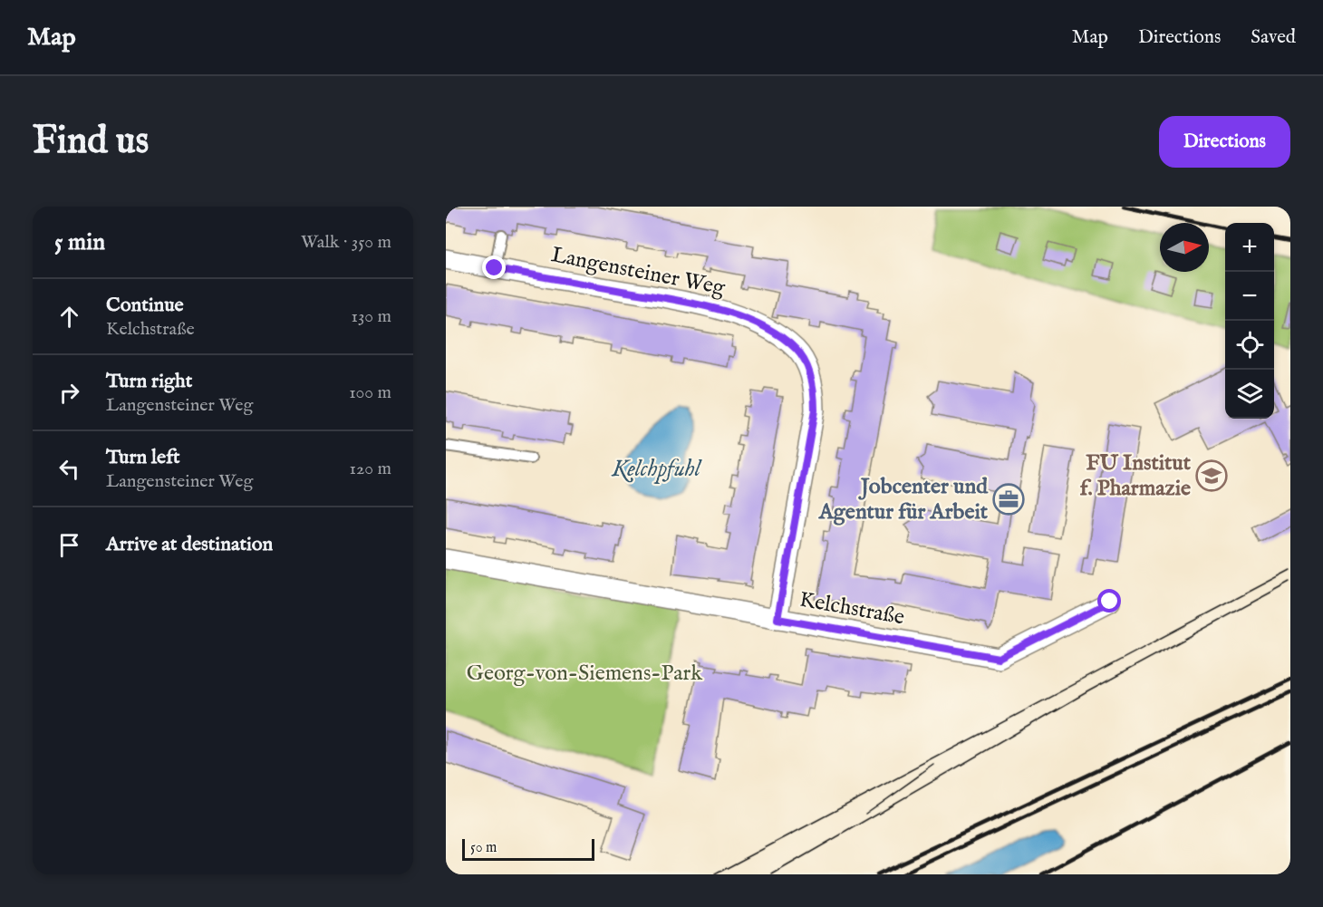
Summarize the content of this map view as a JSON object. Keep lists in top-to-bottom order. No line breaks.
{"streets":{"street":["Langensteiner Weg","Kelchstraße"]},"crossings":[["Langensteiner Weg","Kelchstraße"]],"water":["Kelchpfuhl"],"parks":["Georg-von-Siemens-Park"],"places":{"school or university":["FU Institut f. Pharmazie"],"office":["Jobcenter und Agentur für Arbeit"]},"scale_bar":"50 m","north":"right","page":{"header":"Map","nav":["Map","Directions","Saved"],"buttons":"Directions","title":"Find us","heading":["5 min","Walk · 350 m"],"map_buttons":["+","−"],"list":[["Continue","Kelchstraße","130 m"],["Turn right","Langensteiner Weg","100 m"],["Turn left","Langensteiner Weg","120 m"],"Arrive at destination"],"scale":"50 m"}}
